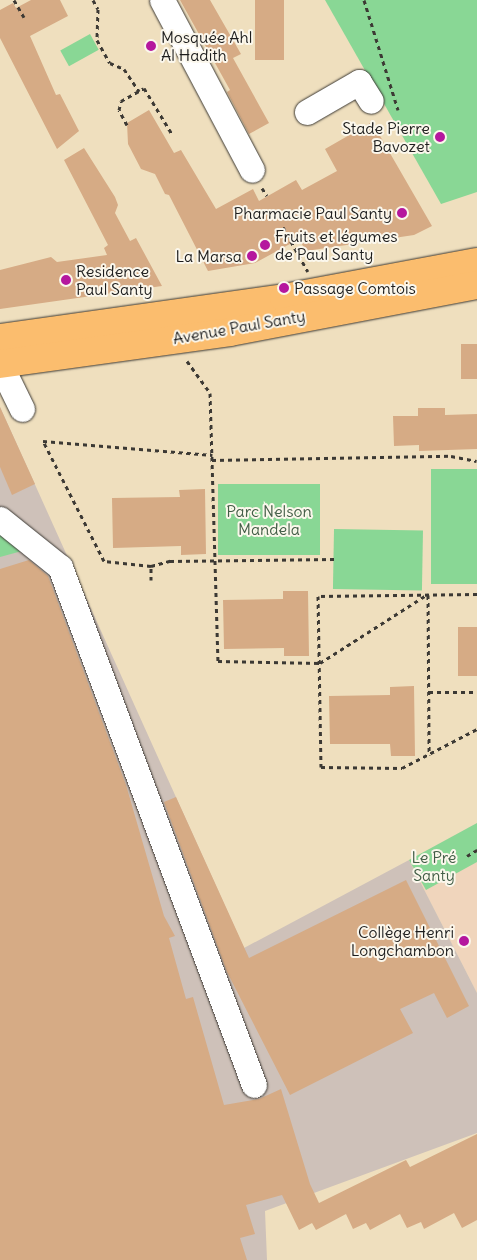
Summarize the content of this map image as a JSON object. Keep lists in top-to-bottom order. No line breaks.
{"streets":{"main road":["Avenue Paul Santy"]},"parks":["Parc Nelson Mandela","Le Pré Santy"],"places":["Mosquée Ahl Al Hadith","Stade Pierre Bavozet","Pharmacie Paul Santy","Fruits et légumes de Paul Santy","La Marsa","Residence Paul Santy","Passage Comtois","Collège Henri Longchambon"]}
